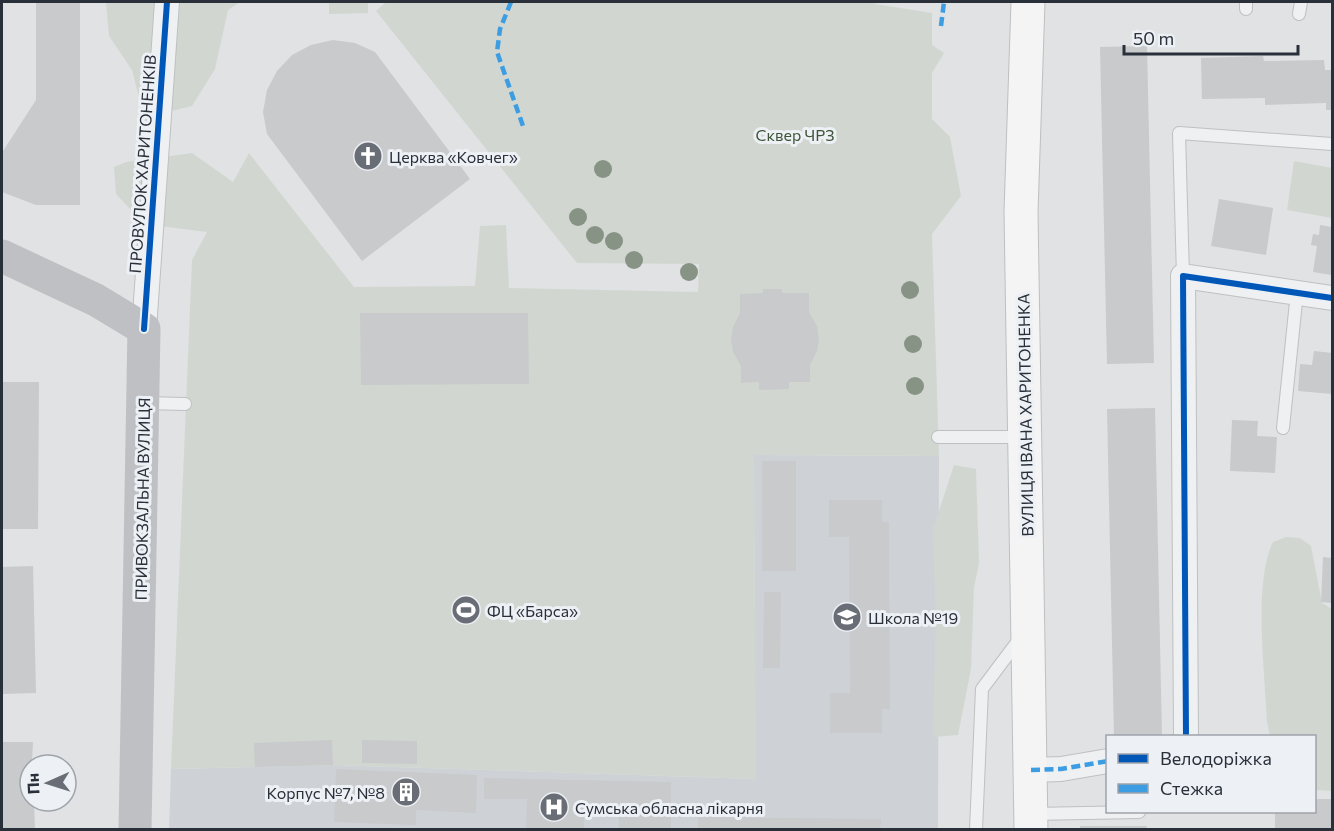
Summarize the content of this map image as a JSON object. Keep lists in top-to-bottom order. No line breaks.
{"streets":{"main road":["ВУЛИЦЯ ІВАНА ХАРИТОНЕНКА","ПРИВОКЗАЛЬНА ВУЛИЦЯ"],"street":["ПРОВУЛОК ХАРИТОНЕНКІВ"]},"crossings":[["ПРОВУЛОК ХАРИТОНЕНКІВ","ПРИВОКЗАЛЬНА ВУЛИЦЯ"]],"parks":["Сквер ЧРЗ"],"places":{"church":["Церква «Ковчег»"],"sports":["ФЦ «Барса»"],"school or university":["Школа №19"],"building":["Корпус №7, №8"],"hospital":["Сумська обласна лікарня"]},"legend":["Велодоріжка","Стежка"],"scale_bar":"50 m","north":"left"}
